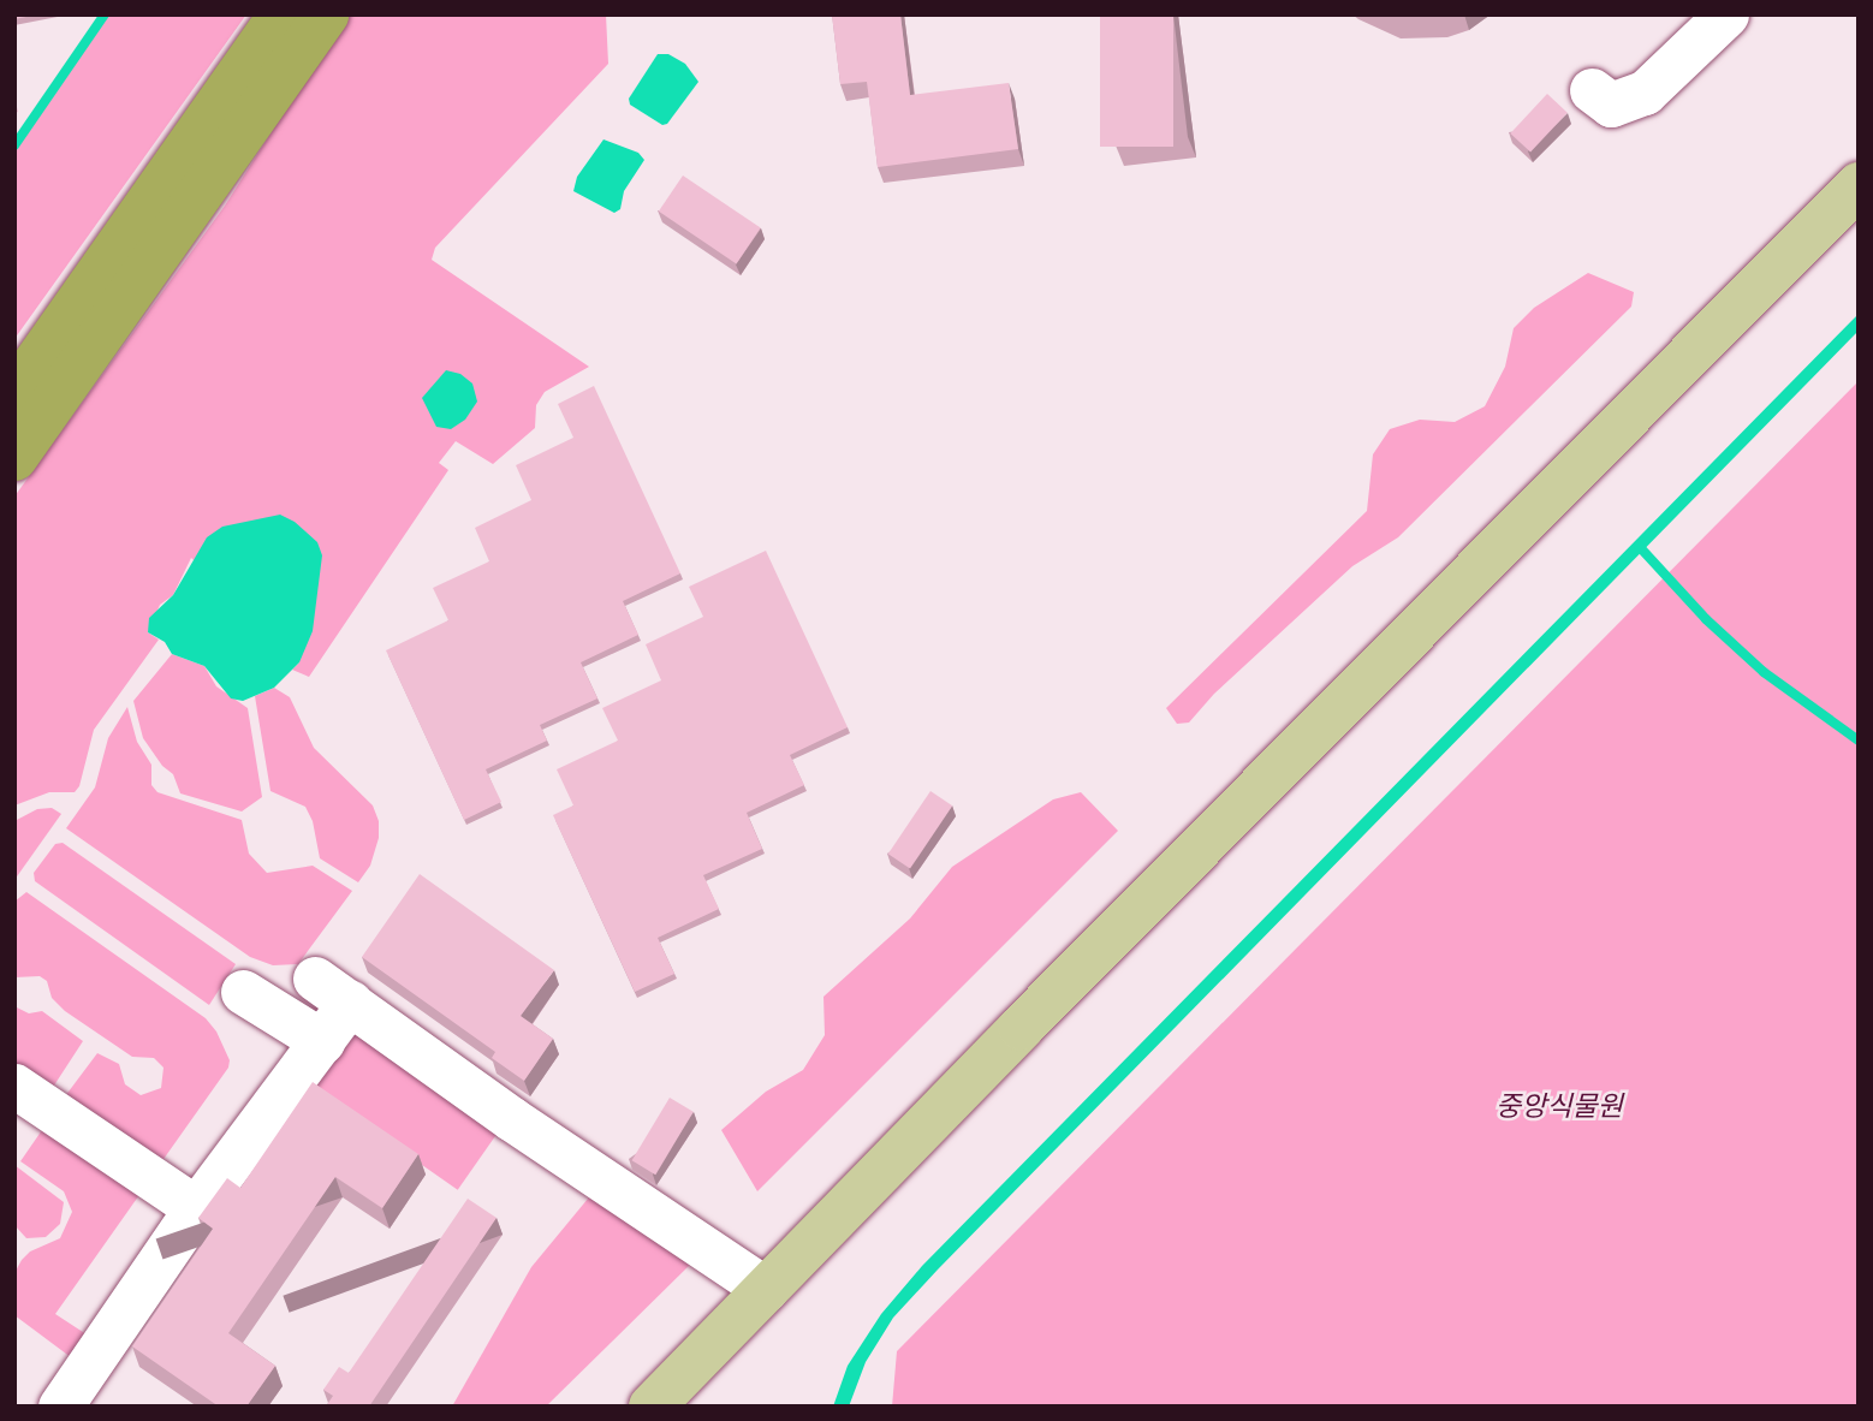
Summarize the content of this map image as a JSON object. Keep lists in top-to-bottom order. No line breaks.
{"parks":["중앙식물원"]}
